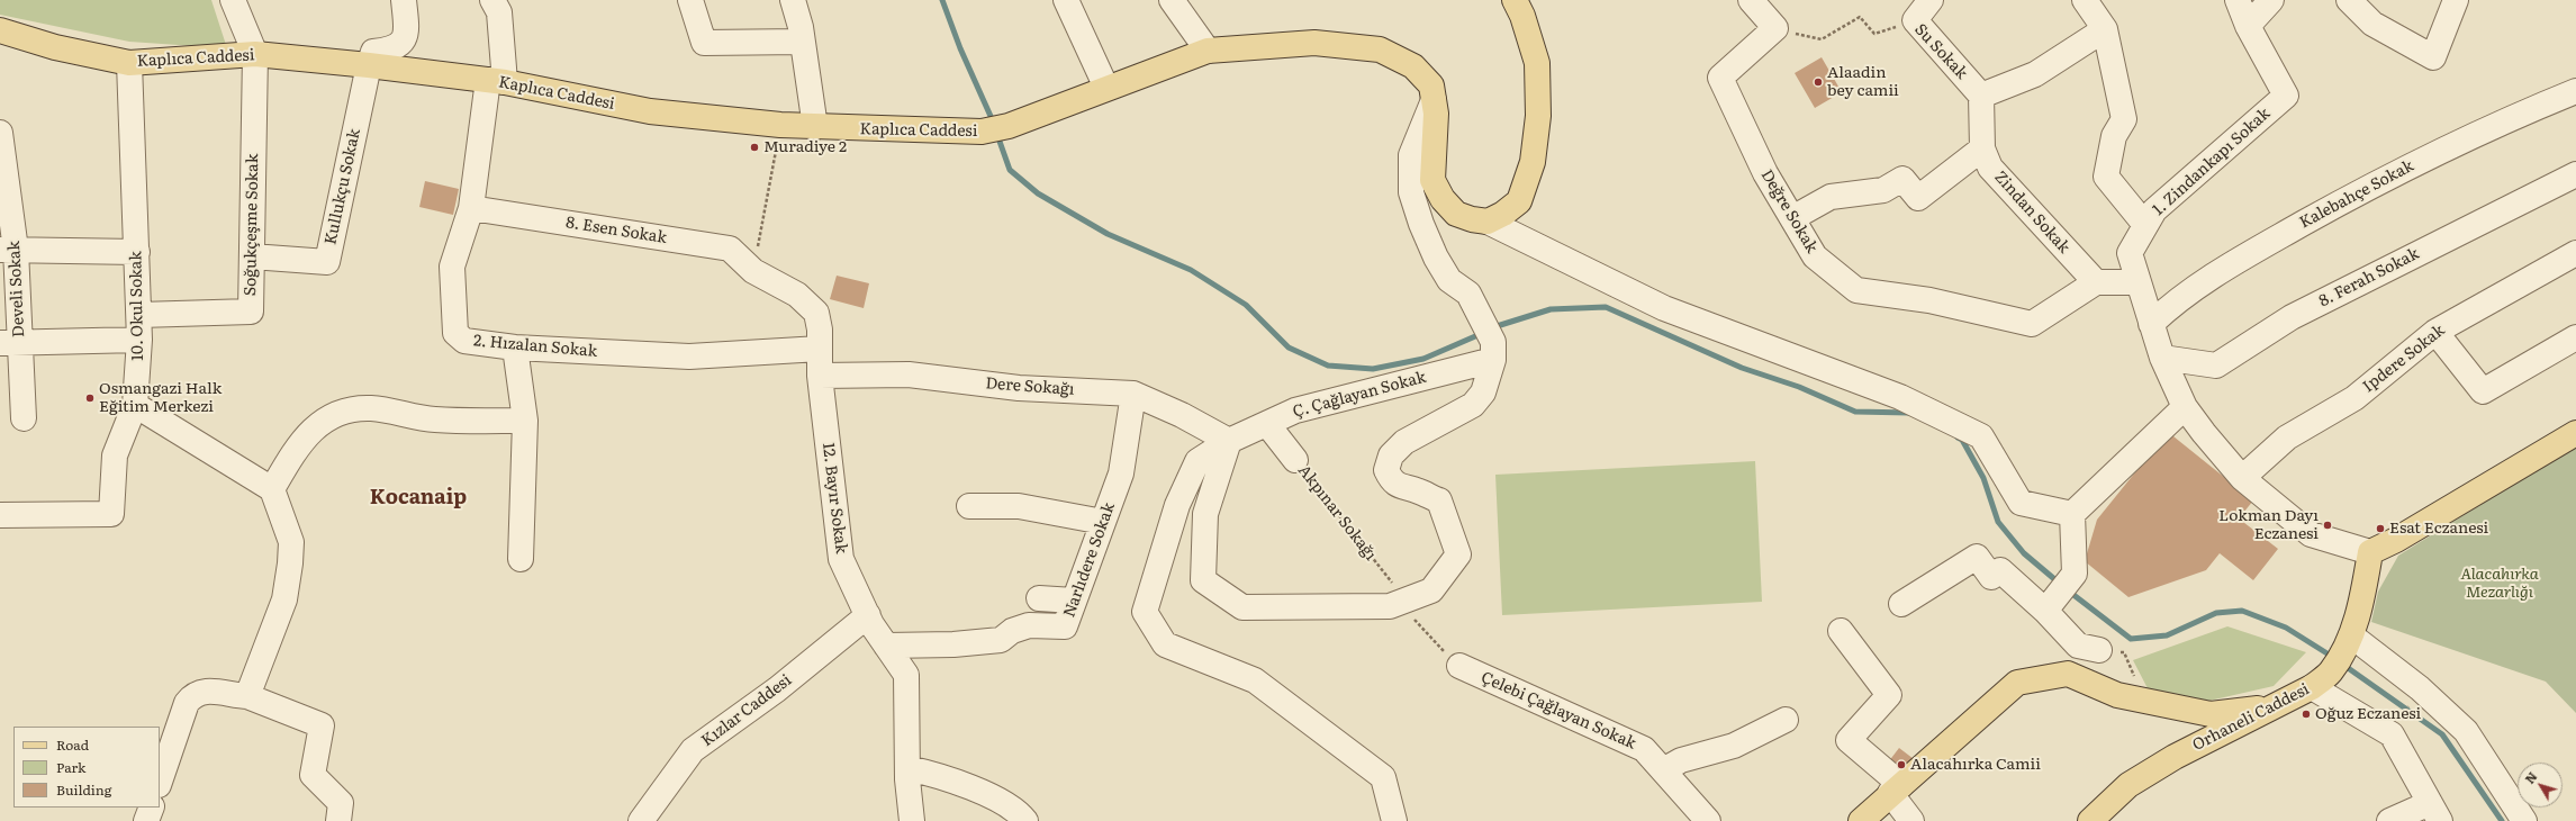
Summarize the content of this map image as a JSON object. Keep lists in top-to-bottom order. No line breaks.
{"streets":{"main road":["Kaplıca Caddesi","Orhaneli Caddesi"],"street":["Su Sokak","1. Zindankapı Sokak","Kullukçu Sokak","Kalebahçe Sokak","Değre Sokak","Zindan Sokak","Soğukçeşme Sokak","8. Esen Sokak","8. Ferah Sokak","Develi Sokak","10. Okul Sokak","2. Hızalan Sokak","Ipdere Sokak","Dere Sokağı","Ç. Çağlayan Sokak","12. Bayır Sokak","Akpınar Sokağı","Narlıdere Sokak","Kızlar Caddesi","Çelebi Çağlayan Sokak"]},"crossings":[["Su Sokak","Değre Sokak"],["Su Sokak","Zindan Sokak"],["Kaplıca Caddesi","Kullukçu Sokak"],["Kaplıca Caddesi","Soğukçeşme Sokak"],["Kaplıca Caddesi","10. Okul Sokak"],["Kaplıca Caddesi","2. Hızalan Sokak"],["1. Zindankapı Sokak","Kalebahçe Sokak"],["1. Zindankapı Sokak","8. Ferah Sokak"],["1. Zindankapı Sokak","Ipdere Sokak"],["1. Zindankapı Sokak","Orhaneli Caddesi"],["Kullukçu Sokak","Soğukçeşme Sokak"],["Değre Sokak","Zindan Sokak"],["Soğukçeşme Sokak","10. Okul Sokak"],["8. Esen Sokak","2. Hızalan Sokak"],["8. Esen Sokak","12. Bayır Sokak"],["2. Hızalan Sokak","12. Bayır Sokak"],["Dere Sokağı","Ç. Çağlayan Sokak"],["Dere Sokağı","12. Bayır Sokak"],["Dere Sokağı","Narlıdere Sokak"],["Ç. Çağlayan Sokak","Akpınar Sokağı"],["12. Bayır Sokak","Narlıdere Sokak"],["12. Bayır Sokak","Kızlar Caddesi"],["Akpınar Sokağı","Çelebi Çağlayan Sokak"]],"districts":["Kocanaip"],"parks":["Alacahırka Mezarlığı"],"places":["Alaadin bey camii","Muradiye 2","Osmangazi Halk Eğitim Merkezi","Lokman Dayı Eczanesi","Esat Eczanesi","Oğuz Eczanesi","Alacahırka Camii"],"legend":["Road","Park","Building"],"north":"top left"}
